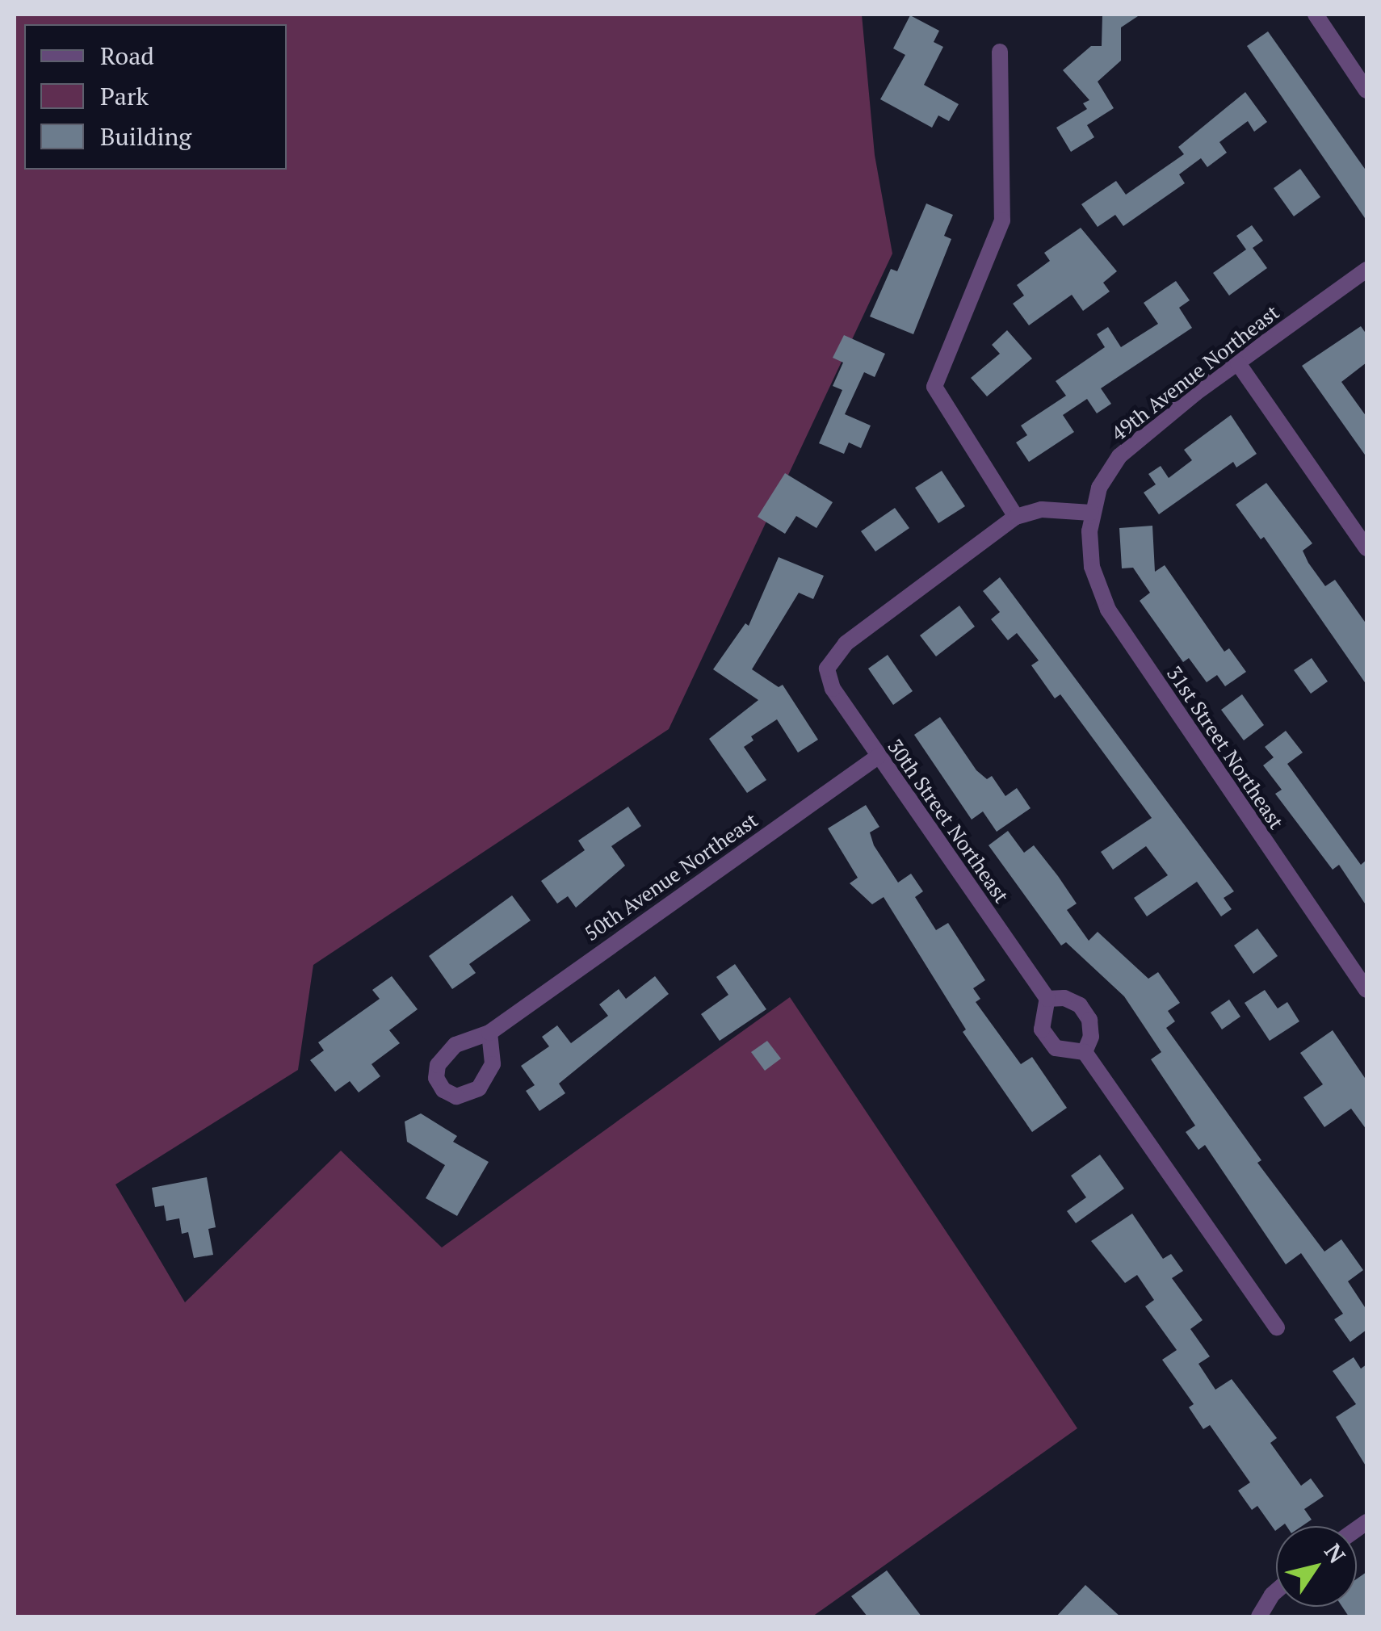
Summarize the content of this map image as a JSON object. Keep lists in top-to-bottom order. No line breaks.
{"streets":{"street":["49th Avenue Northeast","31st Street Northeast","30th Street Northeast","50th Avenue Northeast"]},"crossings":[["49th Avenue Northeast","31st Street Northeast"],["30th Street Northeast","50th Avenue Northeast"]],"legend":["Road","Park","Building"],"north":"top right"}
